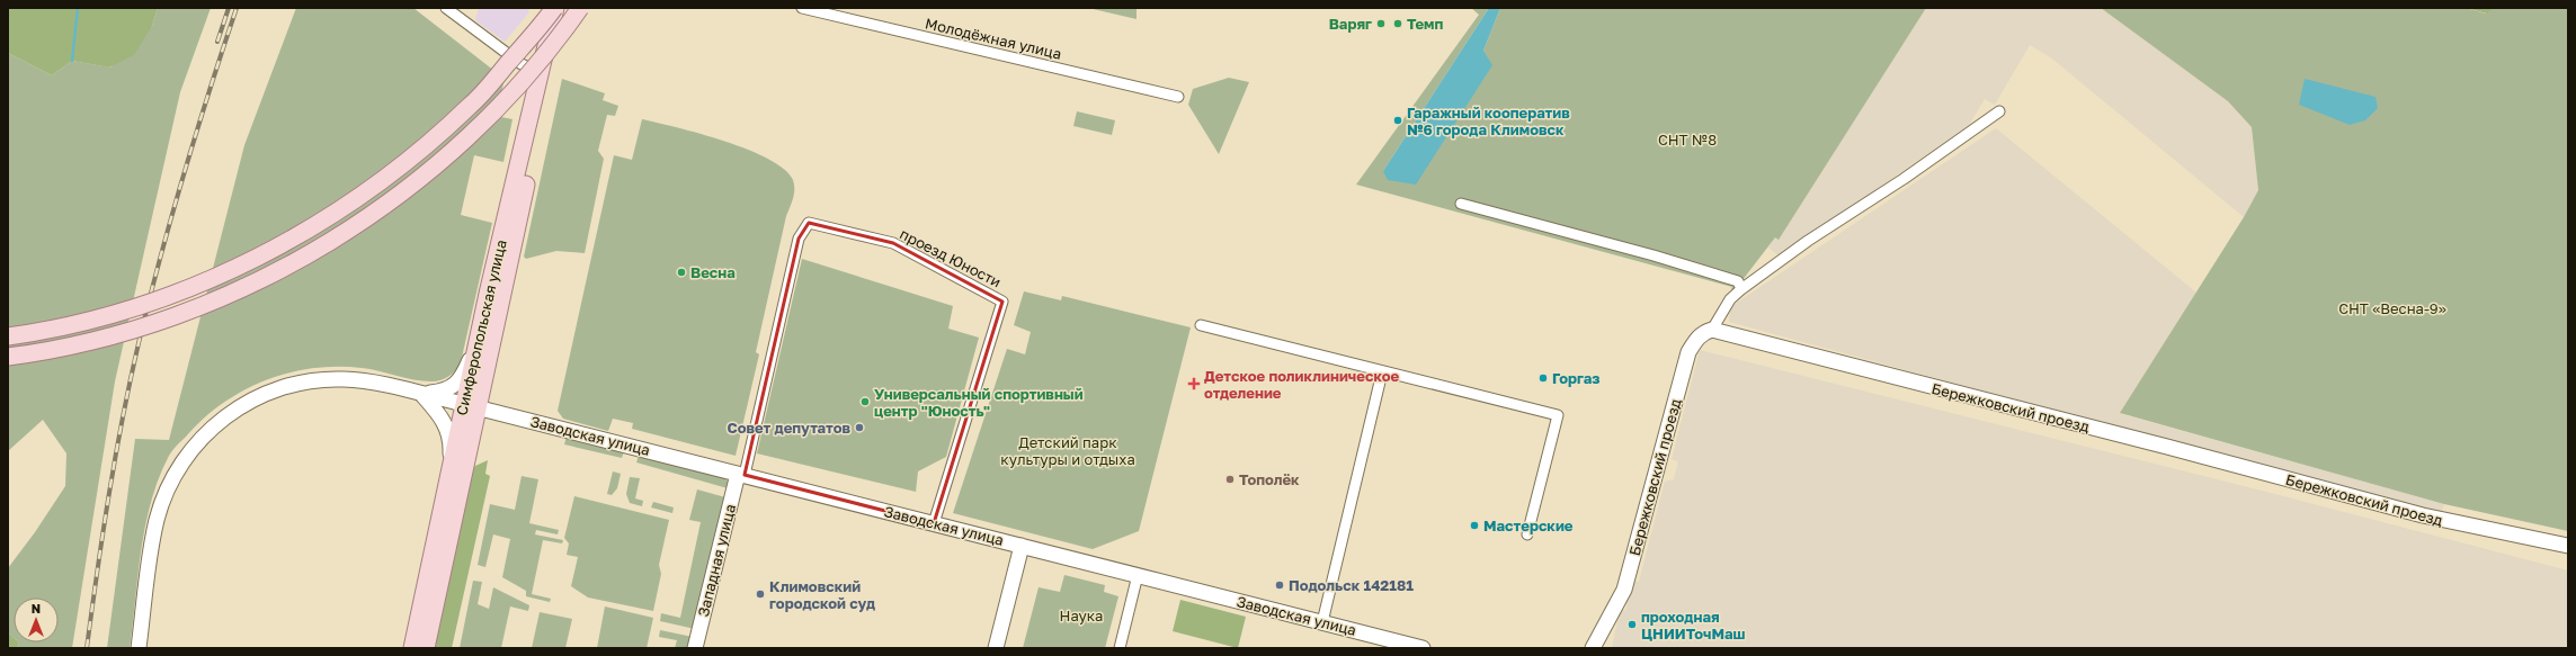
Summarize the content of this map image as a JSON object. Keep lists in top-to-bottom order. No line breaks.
{"streets":{"main road":["Симферопольская улица"],"street":["Молодёжная улица","проезд Юности","Бережковский проезд","Заводская улица","Западная улица"]},"crossings":[["проезд Юности","Заводская улица"],["проезд Юности","Западная улица"],["Симферопольская улица","Заводская улица"],["Заводская улица","Западная улица"]],"parks":["СНТ №8","СНТ «Весна-9»","Детский парк культуры и отдыха","Наука"],"places":{"other":["Варяг","Темп","Гаражный кооператив №6 города Климовск","Весна","Горгаз","Универсальный спортивный центр \"Юность\"","Совет депутатов","Тополёк","Мастерские","Подольск 142181","Климовский городской суд","проходная ЦНИИТочМаш"],"health":["Детское поликлиническое отделение"]},"north":"top"}
